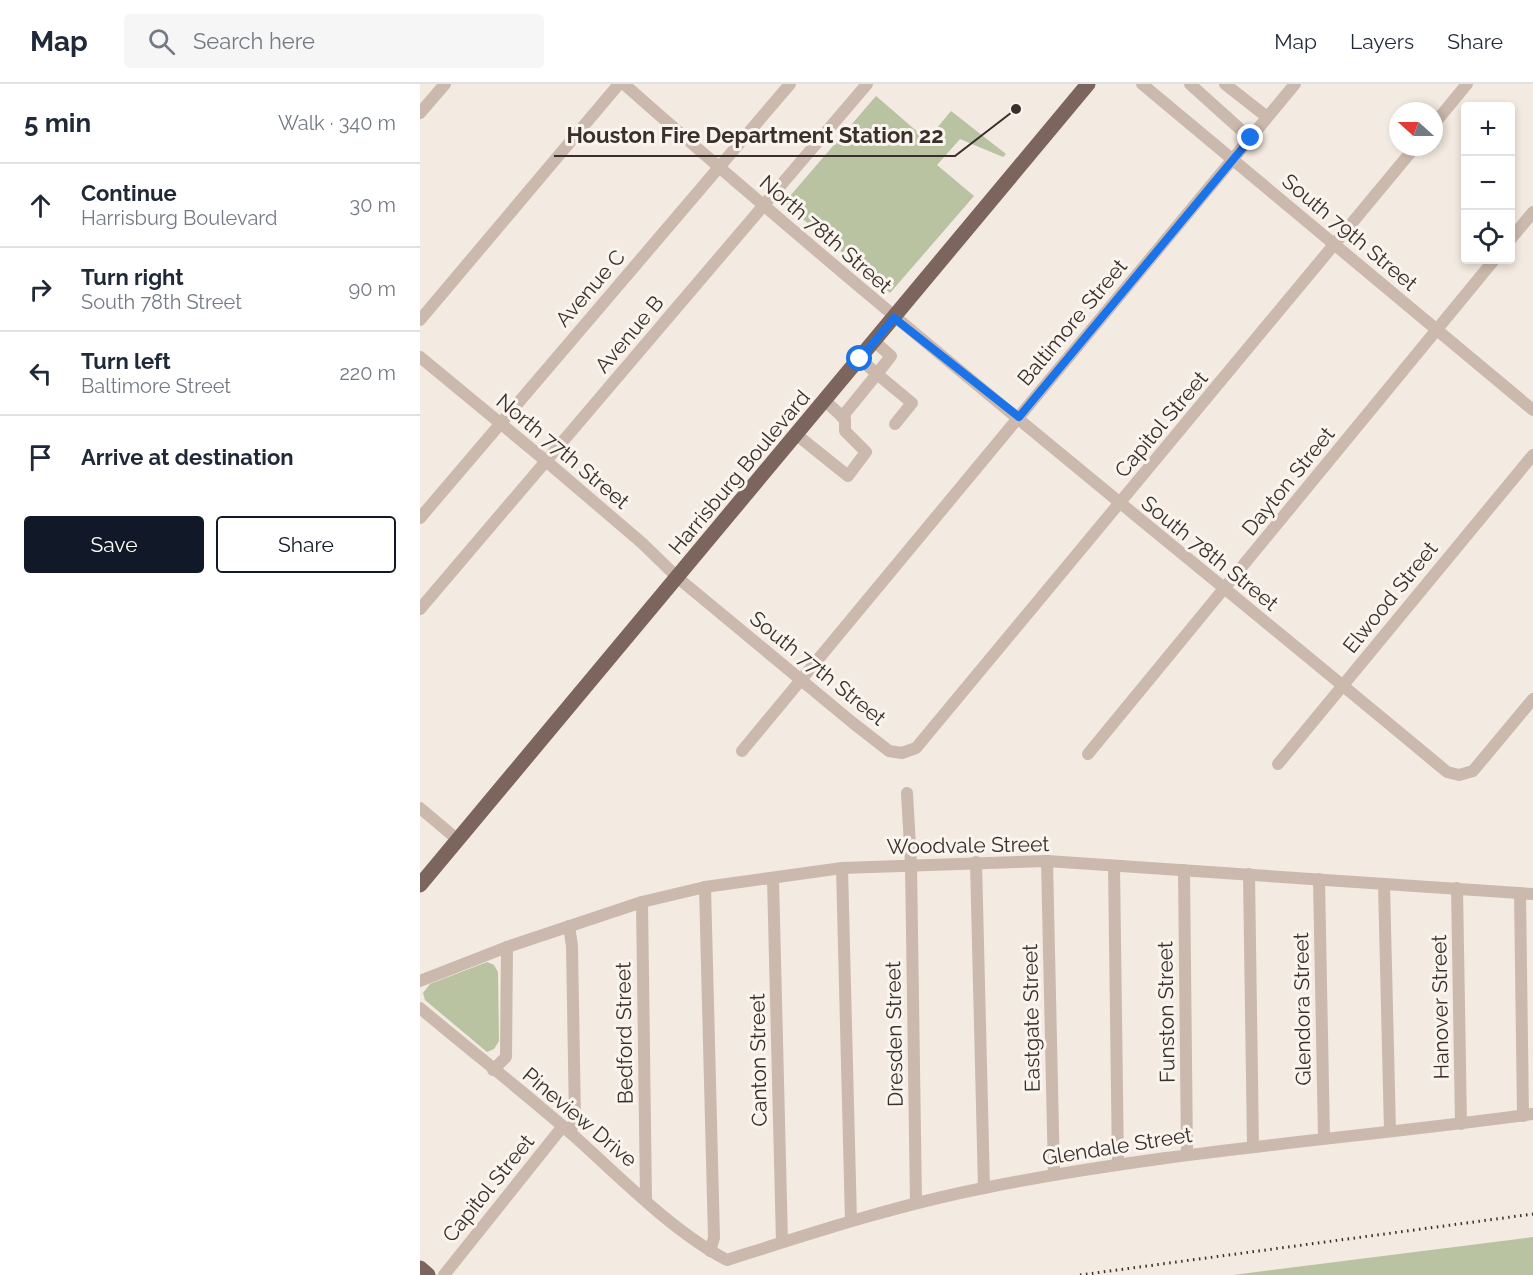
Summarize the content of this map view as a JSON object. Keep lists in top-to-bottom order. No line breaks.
{"streets":{"main road":["Harrisburg Boulevard"],"street":["South 79th Street","North 78th Street","Avenue C","Baltimore Street","Avenue B","Capitol Street","North 77th Street","Dayton Street","South 78th Street","Elwood Street","South 77th Street","Woodvale Street","Hanover Street","Glendora Street","Funston Street","Eastgate Street","Bedford Street","Dresden Street","Canton Street","Pineview Drive","Glendale Street"]},"crossings":[["South 79th Street","Baltimore Street"],["South 79th Street","Capitol Street"],["South 79th Street","Dayton Street"],["North 78th Street","Avenue C"],["North 78th Street","Avenue B"],["North 78th Street","Harrisburg Boulevard"],["North 78th Street","South 78th Street"],["Avenue C","North 77th Street"],["Baltimore Street","South 78th Street"],["Baltimore Street","South 77th Street"],["Avenue B","North 77th Street"],["Capitol Street","South 78th Street"],["Capitol Street","South 77th Street"],["Capitol Street","Pineview Drive"],["North 77th Street","Harrisburg Boulevard"],["North 77th Street","South 77th Street"],["Harrisburg Boulevard","South 78th Street"],["Harrisburg Boulevard","South 77th Street"],["Dayton Street","South 78th Street"],["South 78th Street","Elwood Street"],["Woodvale Street","Hanover Street"],["Woodvale Street","Glendora Street"],["Woodvale Street","Funston Street"],["Woodvale Street","Eastgate Street"],["Woodvale Street","Bedford Street"],["Woodvale Street","Dresden Street"],["Woodvale Street","Canton Street"],["Hanover Street","Glendale Street"],["Glendora Street","Glendale Street"],["Funston Street","Glendale Street"],["Eastgate Street","Glendale Street"],["Bedford Street","Pineview Drive"],["Dresden Street","Glendale Street"],["Canton Street","Glendale Street"],["Pineview Drive","Glendale Street"]],"places":["Houston Fire Department Station 22"],"north":"left","page":{"header":"Map","search":"Search here","nav":["Map","Layers","Share"],"heading":["5 min","Walk · 340 m"],"map_buttons":["+","−"],"list":[["Continue","Harrisburg Boulevard","30 m"],["Turn right","South 78th Street","90 m"],["Turn left","Baltimore Street","220 m"],"Arrive at destination"],"buttons":["Save","Share"]}}
